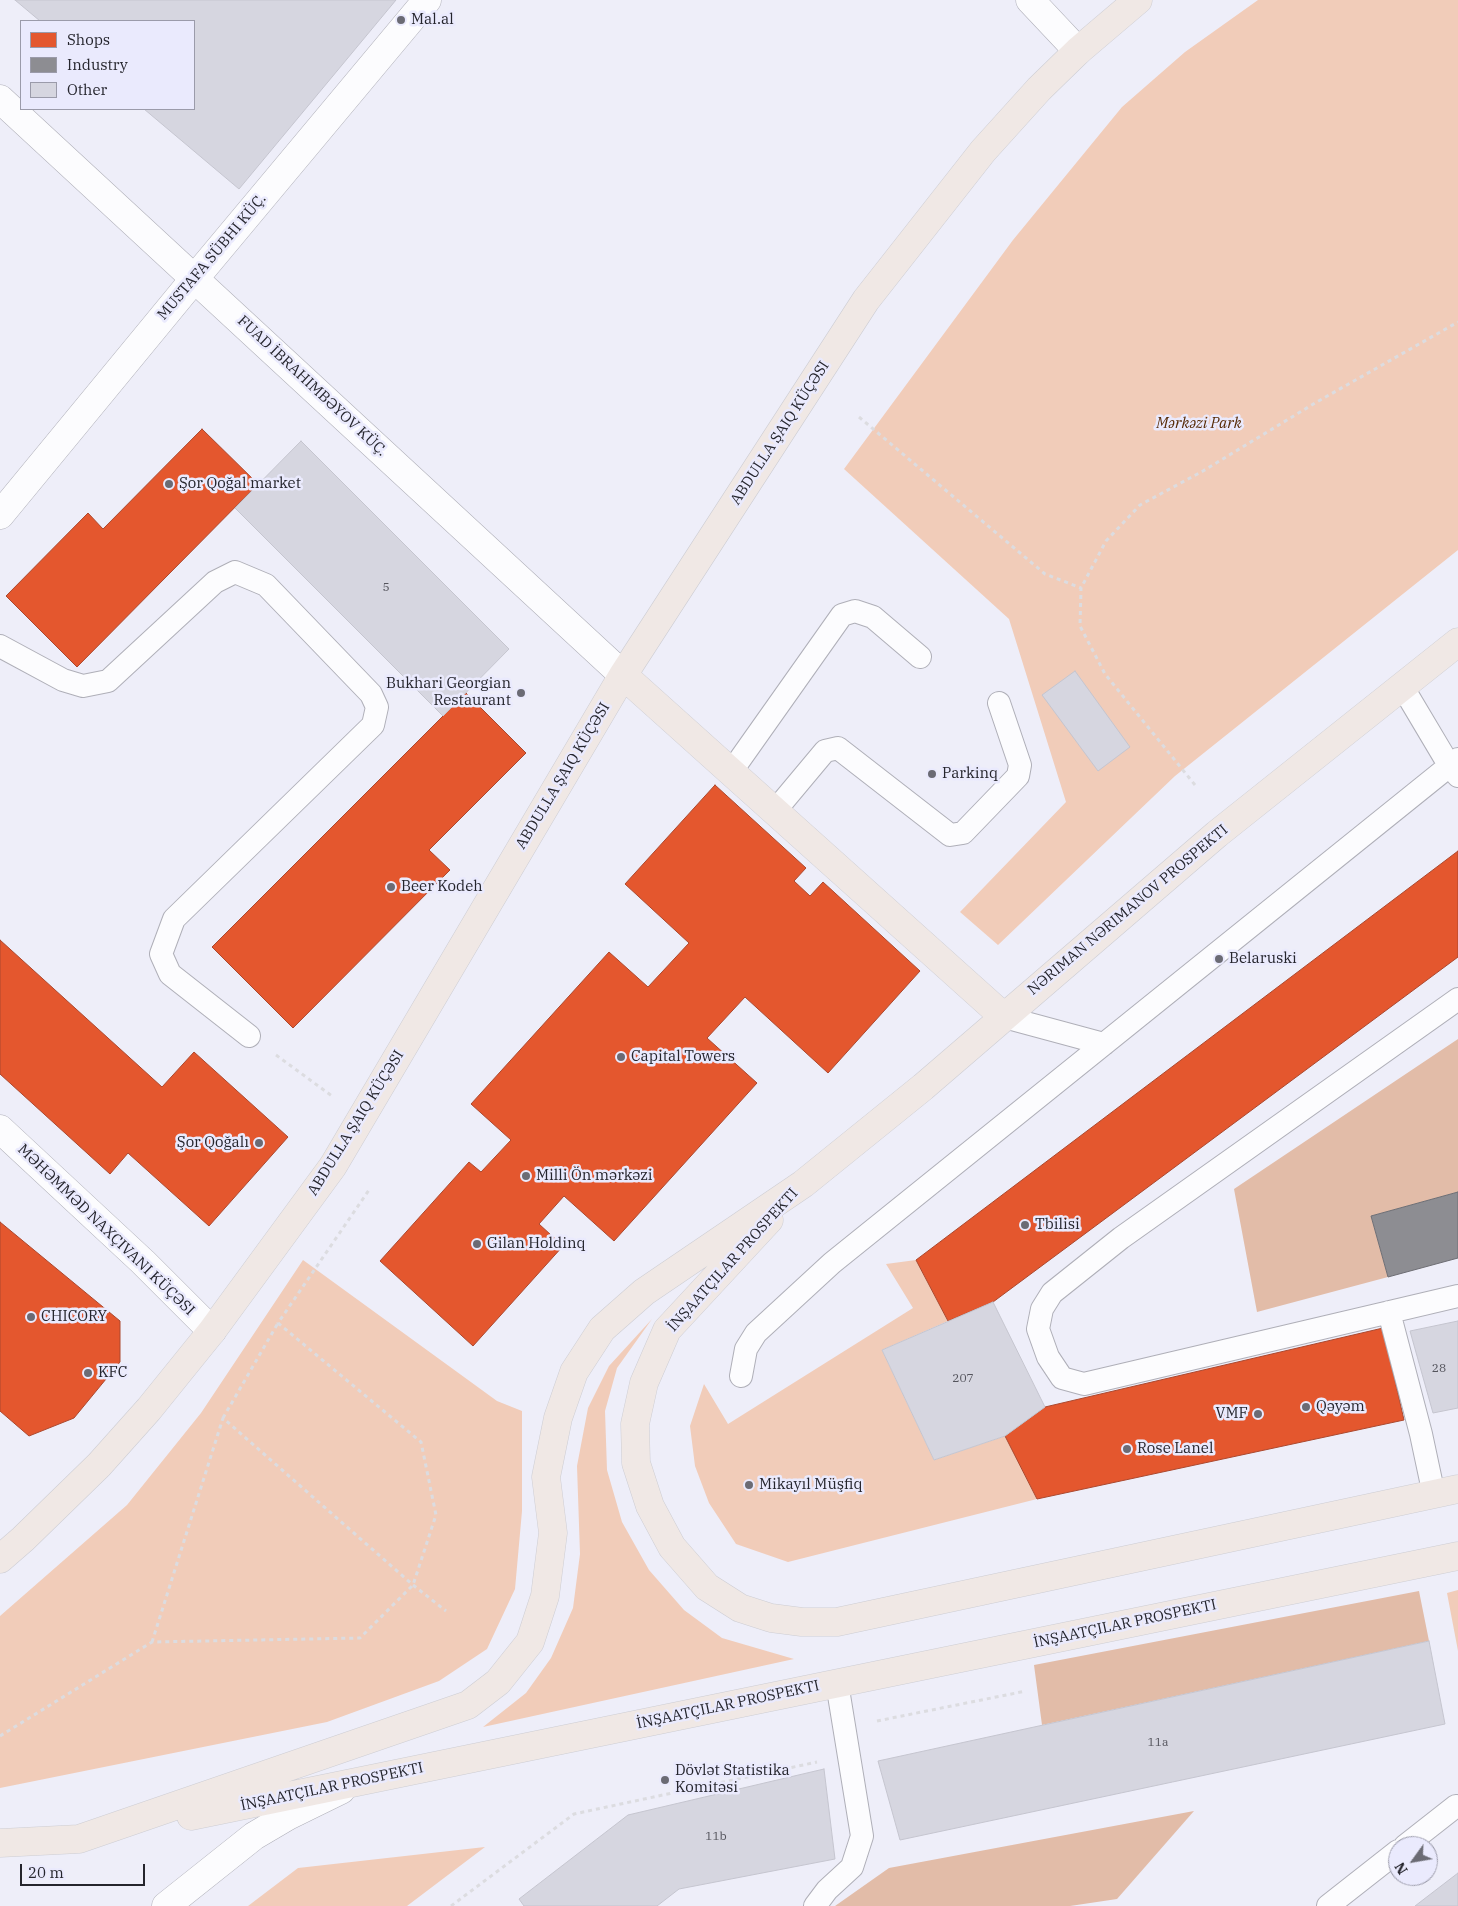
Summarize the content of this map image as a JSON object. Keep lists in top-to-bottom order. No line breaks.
{"streets":{"main road":["ABDULLA ŞAIQ KÜÇƏSI","NƏRIMAN NƏRIMANOV PROSPEKTI"],"street":["MUSTAFA SÜBHI KÜÇ.","FUAD İBRAHIMBƏYOV KÜÇ."]},"crossings":[["MUSTAFA SÜBHI KÜÇ.","FUAD İBRAHIMBƏYOV KÜÇ."],["FUAD İBRAHIMBƏYOV KÜÇ.","ABDULLA ŞAIQ KÜÇƏSI"]],"parks":["Mərkəzi Park"],"places":["Mal.al","Şor Qoğal market","Bukhari Georgian Restaurant","Parkinq","Beer Kodeh","Belaruski","Capital Towers","Şor Qoğalı","Milli Ön mərkəzi","Tbilisi","Gilan Holdinq","CHICORY","KFC","Qəyəm","VMF","Rose Lanel","Mikayıl Müşfiq","Dövlət Statistika Komitəsi"],"house_numbers":["5","28","207","11a","11b"],"legend":["Shops","Industry","Other"],"scale_bar":"20 m","north":"bottom left"}
